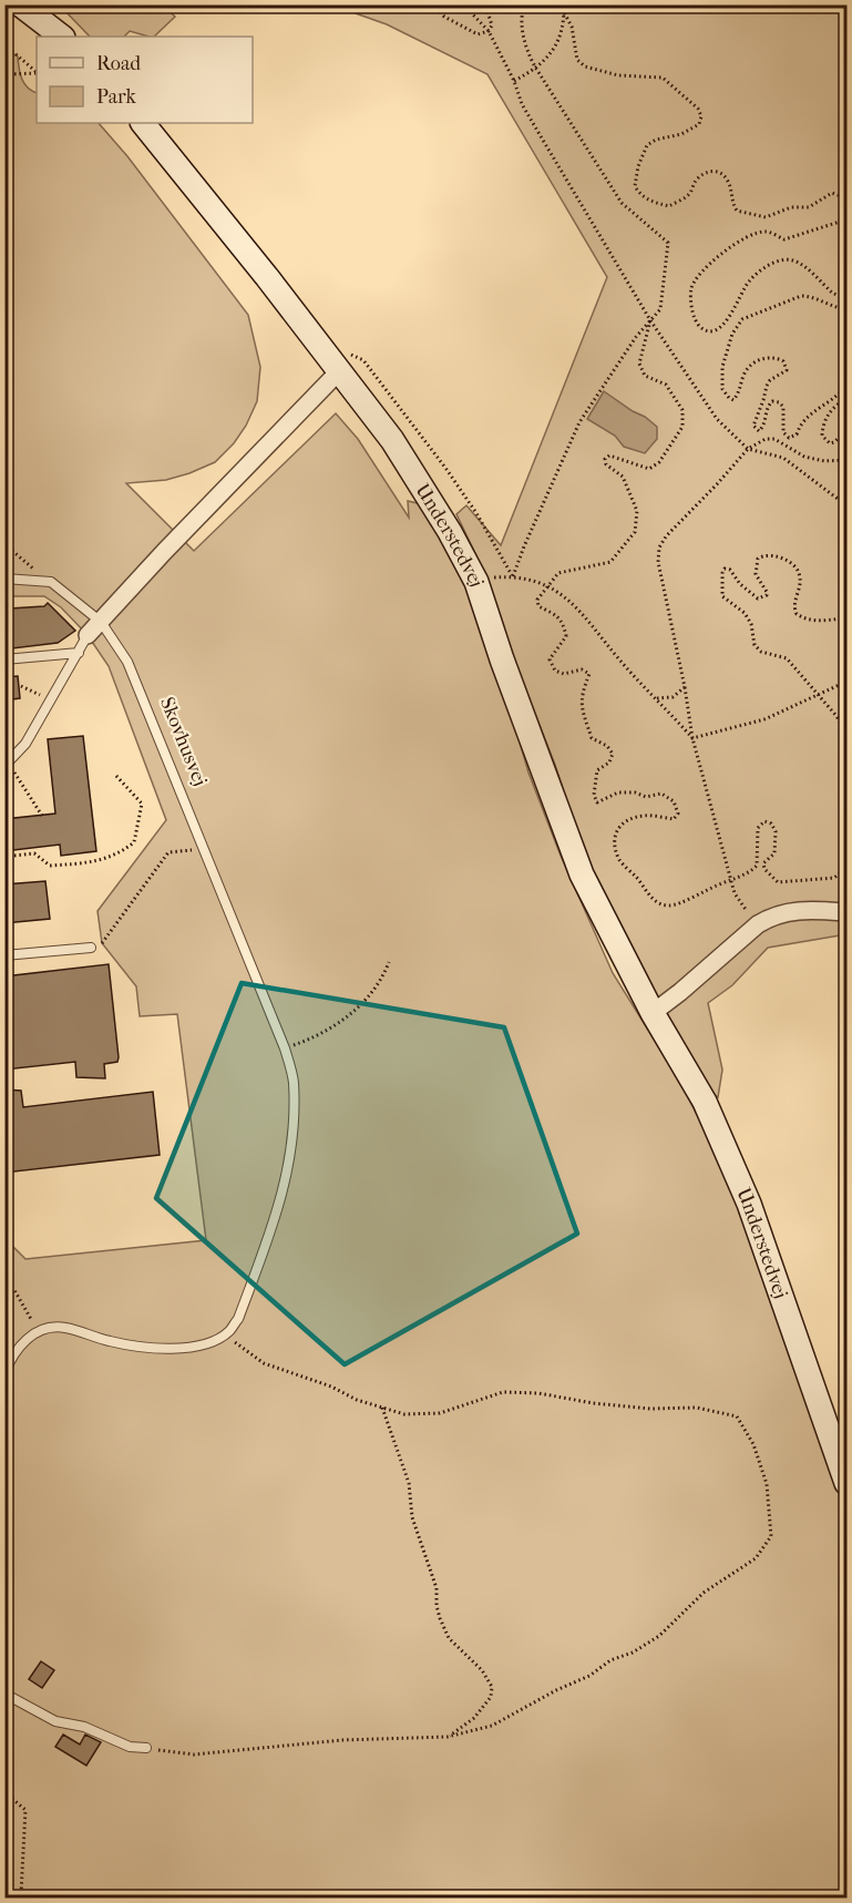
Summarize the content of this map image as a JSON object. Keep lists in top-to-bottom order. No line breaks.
{"streets":{"street":["Understedvej"],"lane":["Skovhusvej"]},"legend":["Road","Park"]}
